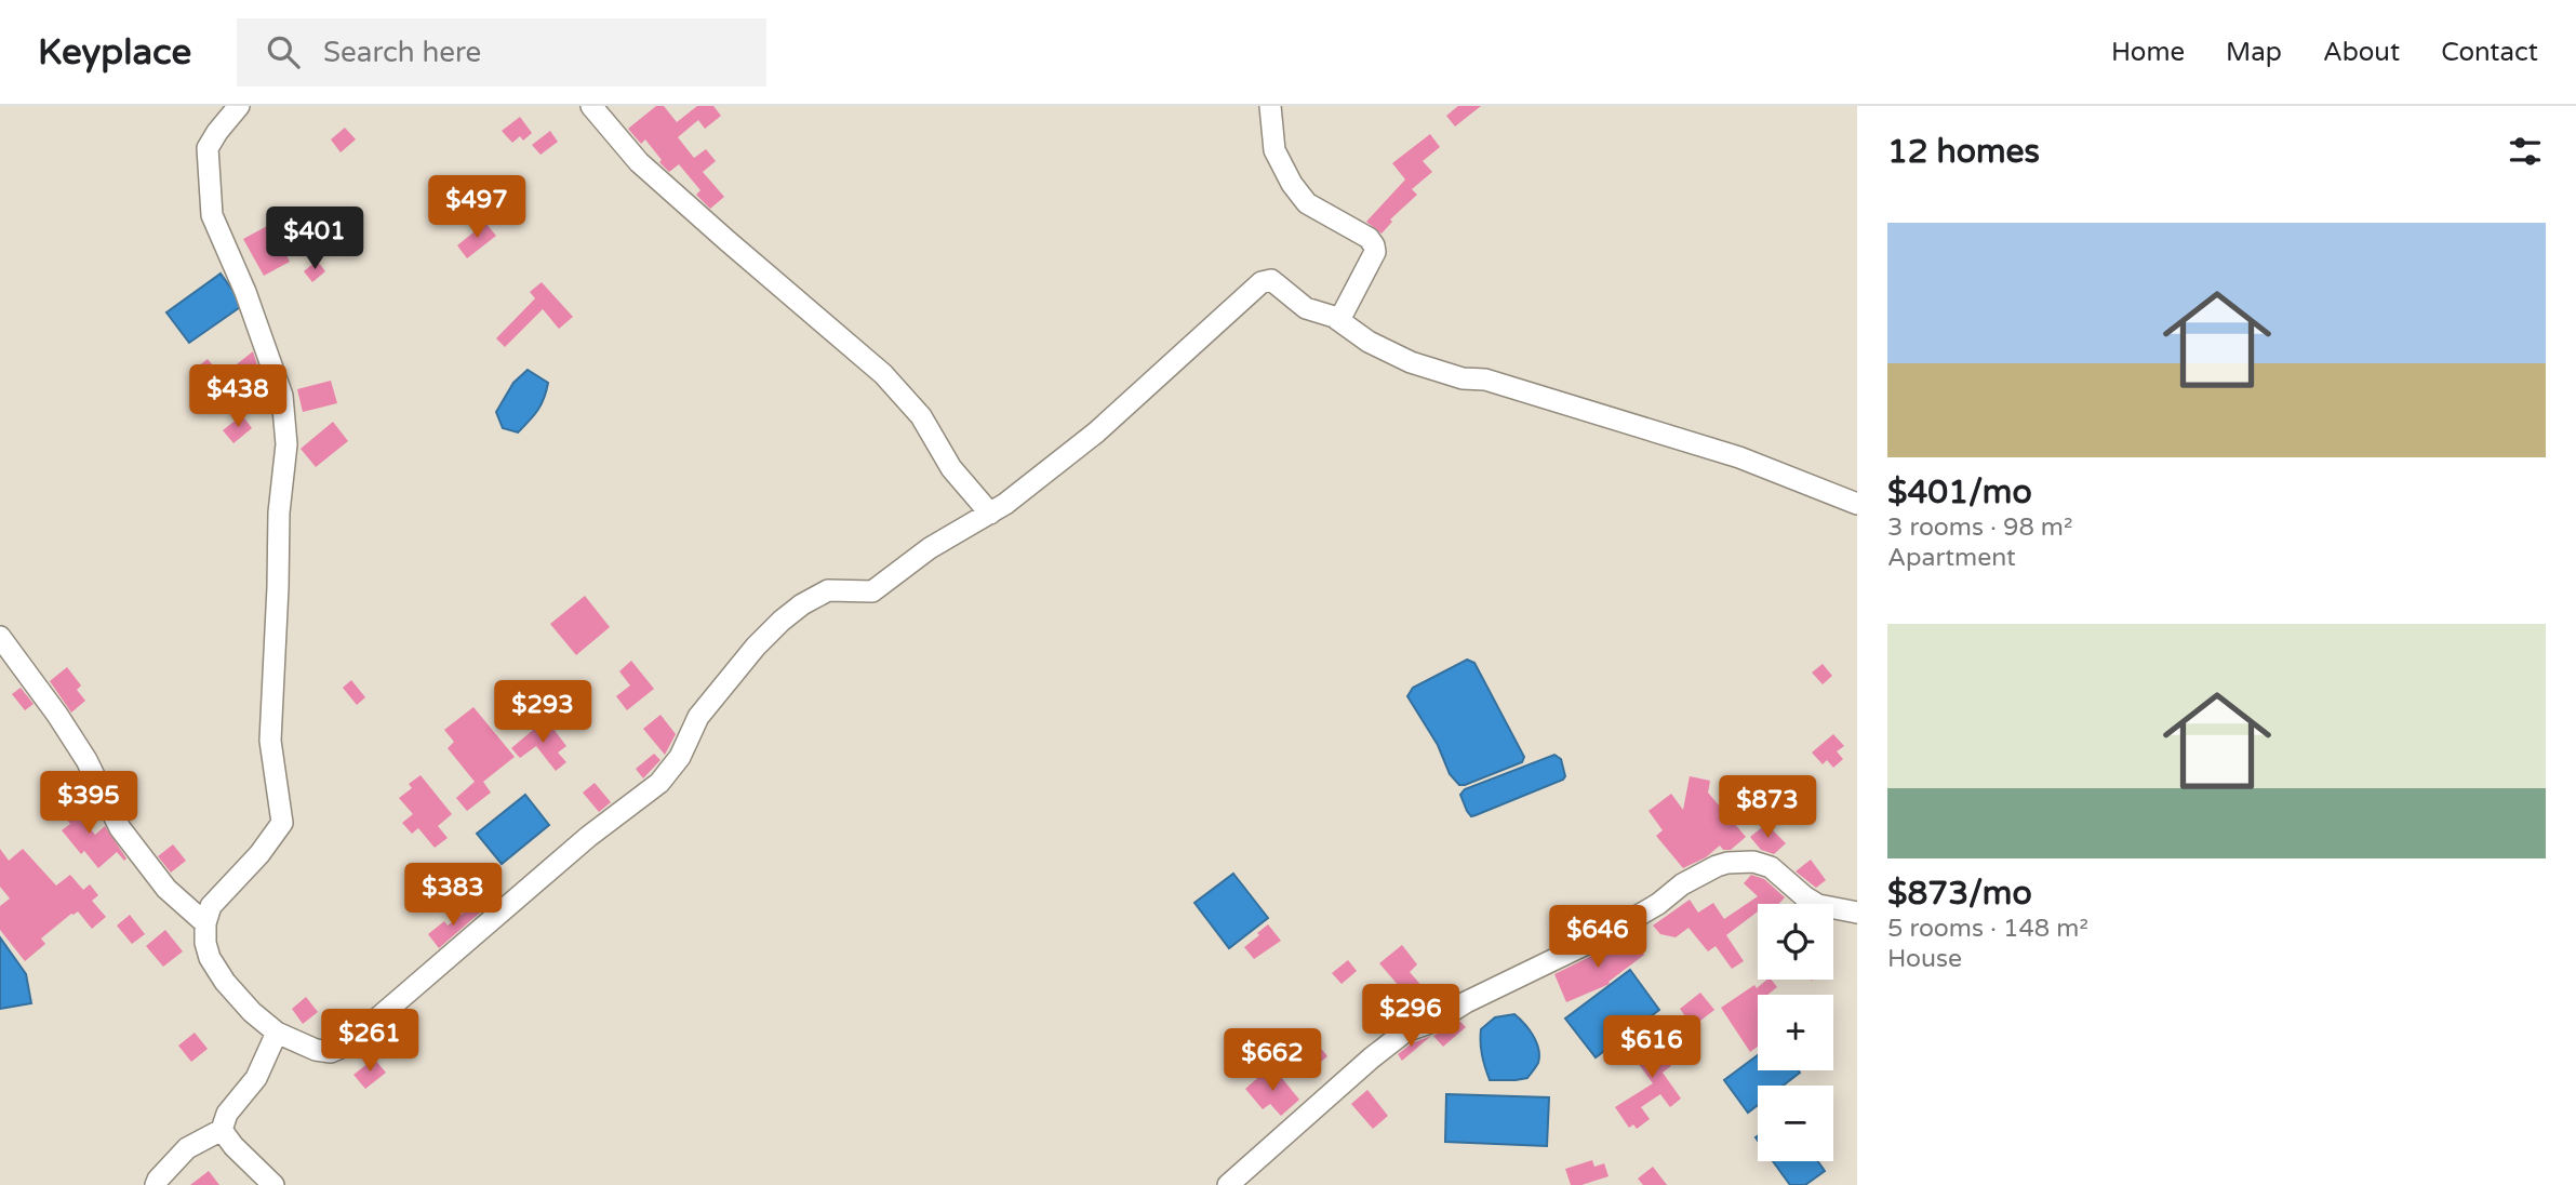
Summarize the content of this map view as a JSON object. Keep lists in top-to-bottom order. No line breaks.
{"page":{"header":"Keyplace","search":"Search here","nav":["Home","Map","About","Contact"],"heading":"12 homes","price":["$497","$401","$438","$293","$395","$873","$383","$646","$296","$261","$616","$662"],"list":[{"name":"$401/mo","note":"3 rooms · 98 m² · Apartment"},{"name":"$873/mo","note":"5 rooms · 148 m² · House"}],"map_buttons":["+","−"]}}
